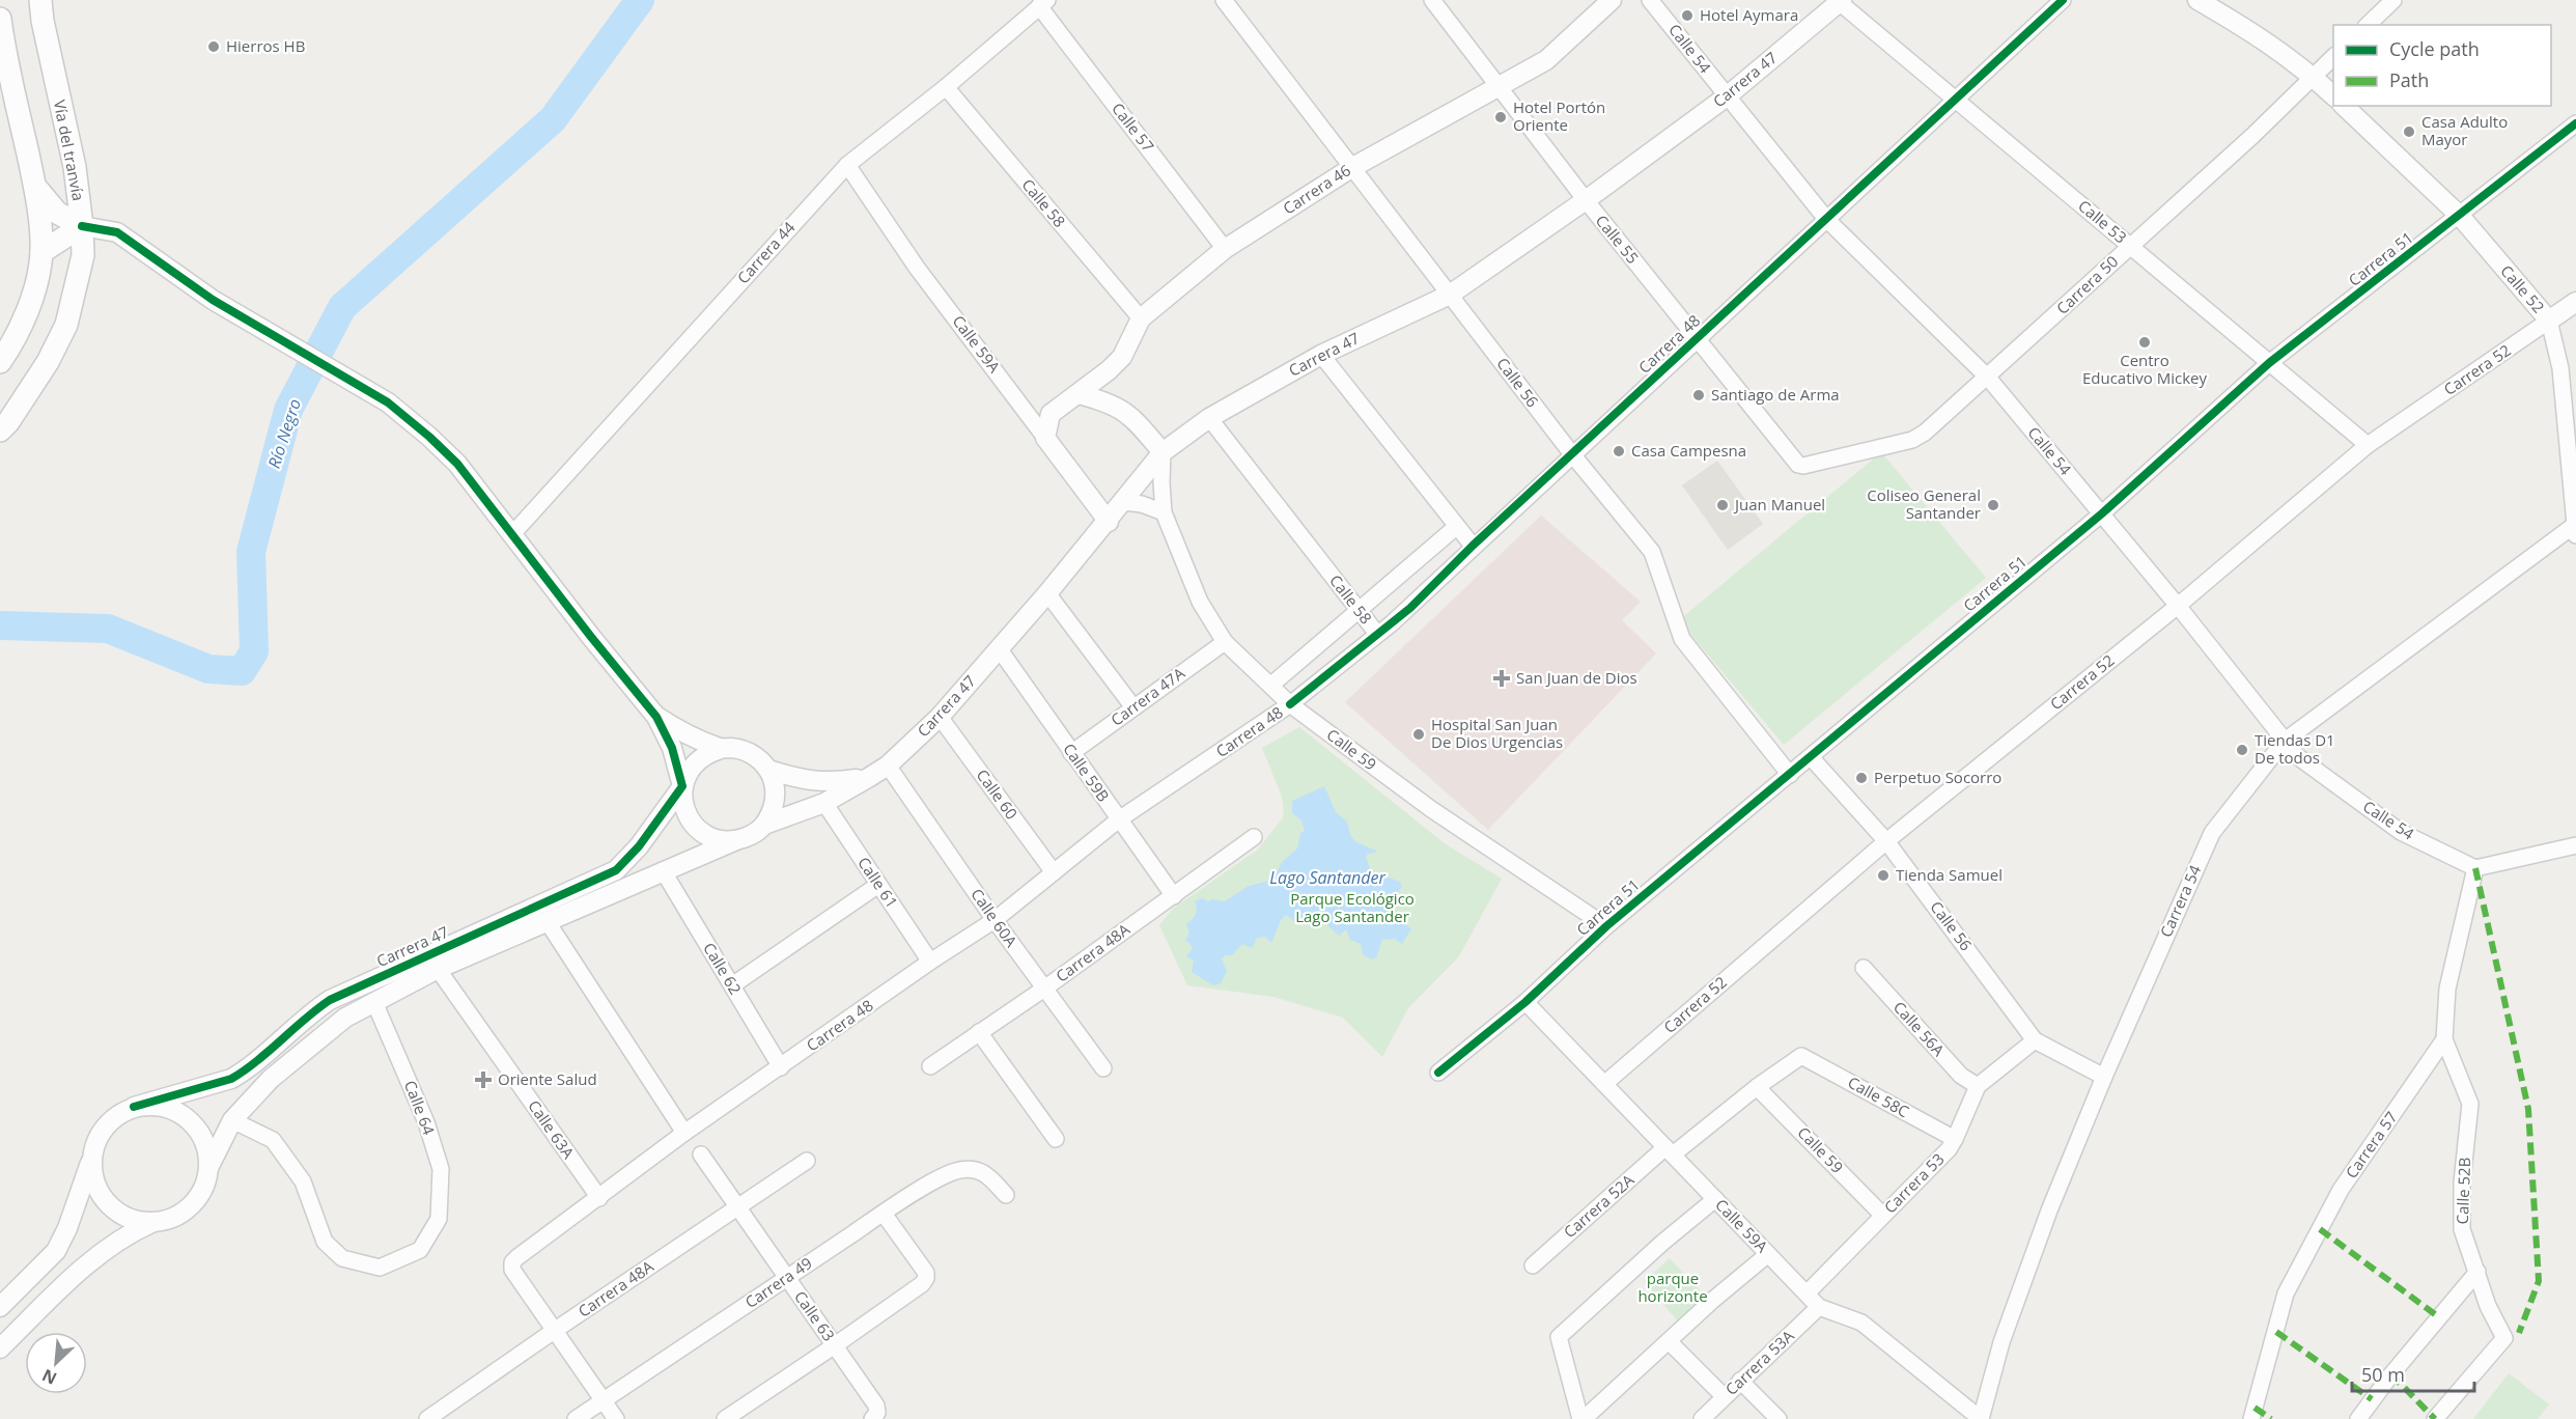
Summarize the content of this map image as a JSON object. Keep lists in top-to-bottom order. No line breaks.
{"streets":{"main road":["Vía del tranvía"],"street":["Calle 54","Carrera 47","Calle 57","Carrera 46","Calle 58","Calle 53","Calle 55","Carrera 44","Carrera 51","Carrera 50","Calle 52","Calle 59A","Carrera 48","Carrera 52","Calle 56","Carrera 47A","Calle 59","Calle 59B","Calle 60","Calle 61","Carrera 54","Calle 60A","Carrera 48A","Calle 62","Calle 56A","Calle 58C","Calle 64","Calle 63A","Carrera 57","Carrera 53","Calle 52B","Carrera 52A","Carrera 49","Calle 63","Carrera 53A"]},"crossings":[["Calle 54","Carrera 47"],["Calle 54","Carrera 51"],["Calle 54","Carrera 50"],["Calle 54","Carrera 48"],["Calle 54","Carrera 52"],["Calle 54","Carrera 54"],["Carrera 47","Calle 58"],["Carrera 47","Calle 53"],["Carrera 47","Calle 55"],["Carrera 47","Calle 59A"],["Carrera 47","Calle 56"],["Carrera 47","Calle 59"],["Carrera 47","Calle 59B"],["Carrera 47","Calle 60"],["Carrera 47","Calle 61"],["Carrera 47","Calle 60A"],["Carrera 47","Calle 62"],["Carrera 47","Calle 64"],["Carrera 47","Calle 63A"],["Calle 57","Carrera 46"],["Calle 57","Carrera 44"],["Carrera 46","Calle 58"],["Carrera 46","Calle 55"],["Carrera 46","Calle 56"],["Calle 58","Carrera 44"],["Calle 58","Carrera 48"],["Calle 53","Carrera 51"],["Calle 53","Carrera 50"],["Calle 53","Carrera 48"],["Calle 53","Carrera 52"],["Calle 55","Carrera 50"],["Calle 55","Carrera 48"],["Carrera 44","Calle 59A"],["Carrera 51","Calle 52"],["Carrera 51","Calle 59A"],["Carrera 51","Calle 56"],["Carrera 51","Calle 59"],["Calle 52","Carrera 52"],["Calle 52","Carrera 54"],["Calle 59A","Carrera 52"],["Calle 59A","Carrera 54"],["Calle 59A","Carrera 53"],["Calle 59A","Carrera 52A"],["Calle 59A","Carrera 53A"],["Carrera 48","Calle 56"],["Carrera 48","Calle 59"],["Carrera 48","Calle 59B"],["Carrera 48","Calle 60"],["Carrera 48","Calle 61"],["Carrera 48","Calle 60A"],["Carrera 48","Carrera 48A"],["Carrera 48","Calle 62"],["Carrera 48","Calle 63A"],["Carrera 52","Calle 56"],["Calle 56","Carrera 54"],["Calle 56","Carrera 53"],["Carrera 47A","Calle 59"],["Carrera 47A","Calle 59B"],["Calle 59","Carrera 53"],["Calle 59","Carrera 52A"],["Calle 59B","Carrera 48A"],["Calle 60A","Carrera 48A"],["Carrera 48A","Calle 63"],["Calle 56A","Carrera 53"],["Calle 58C","Carrera 53"],["Calle 58C","Carrera 52A"],["Carrera 57","Calle 52B"],["Carrera 49","Calle 63"]],"water":["Río Negro","Lago Santander"],"parks":["Parque Ecológico Lago Santander","parque horizonte"],"places":{"other":["Hotel Aymara","Hierros HB","Hotel Portón Oriente","Casa Adulto Mayor","Centro Educativo Mickey","Santiago de Arma","Casa Campesna","Juan Manuel","Coliseo General Santander","Hospital San Juan De Dios Urgencias","Tiendas D1 De todos","Perpetuo Socorro","Tienda Samuel"],"health":["San Juan de Dios","Oriente Salud"]},"legend":["Cycle path","Path"],"scale_bar":"50 m","north":"bottom left"}
